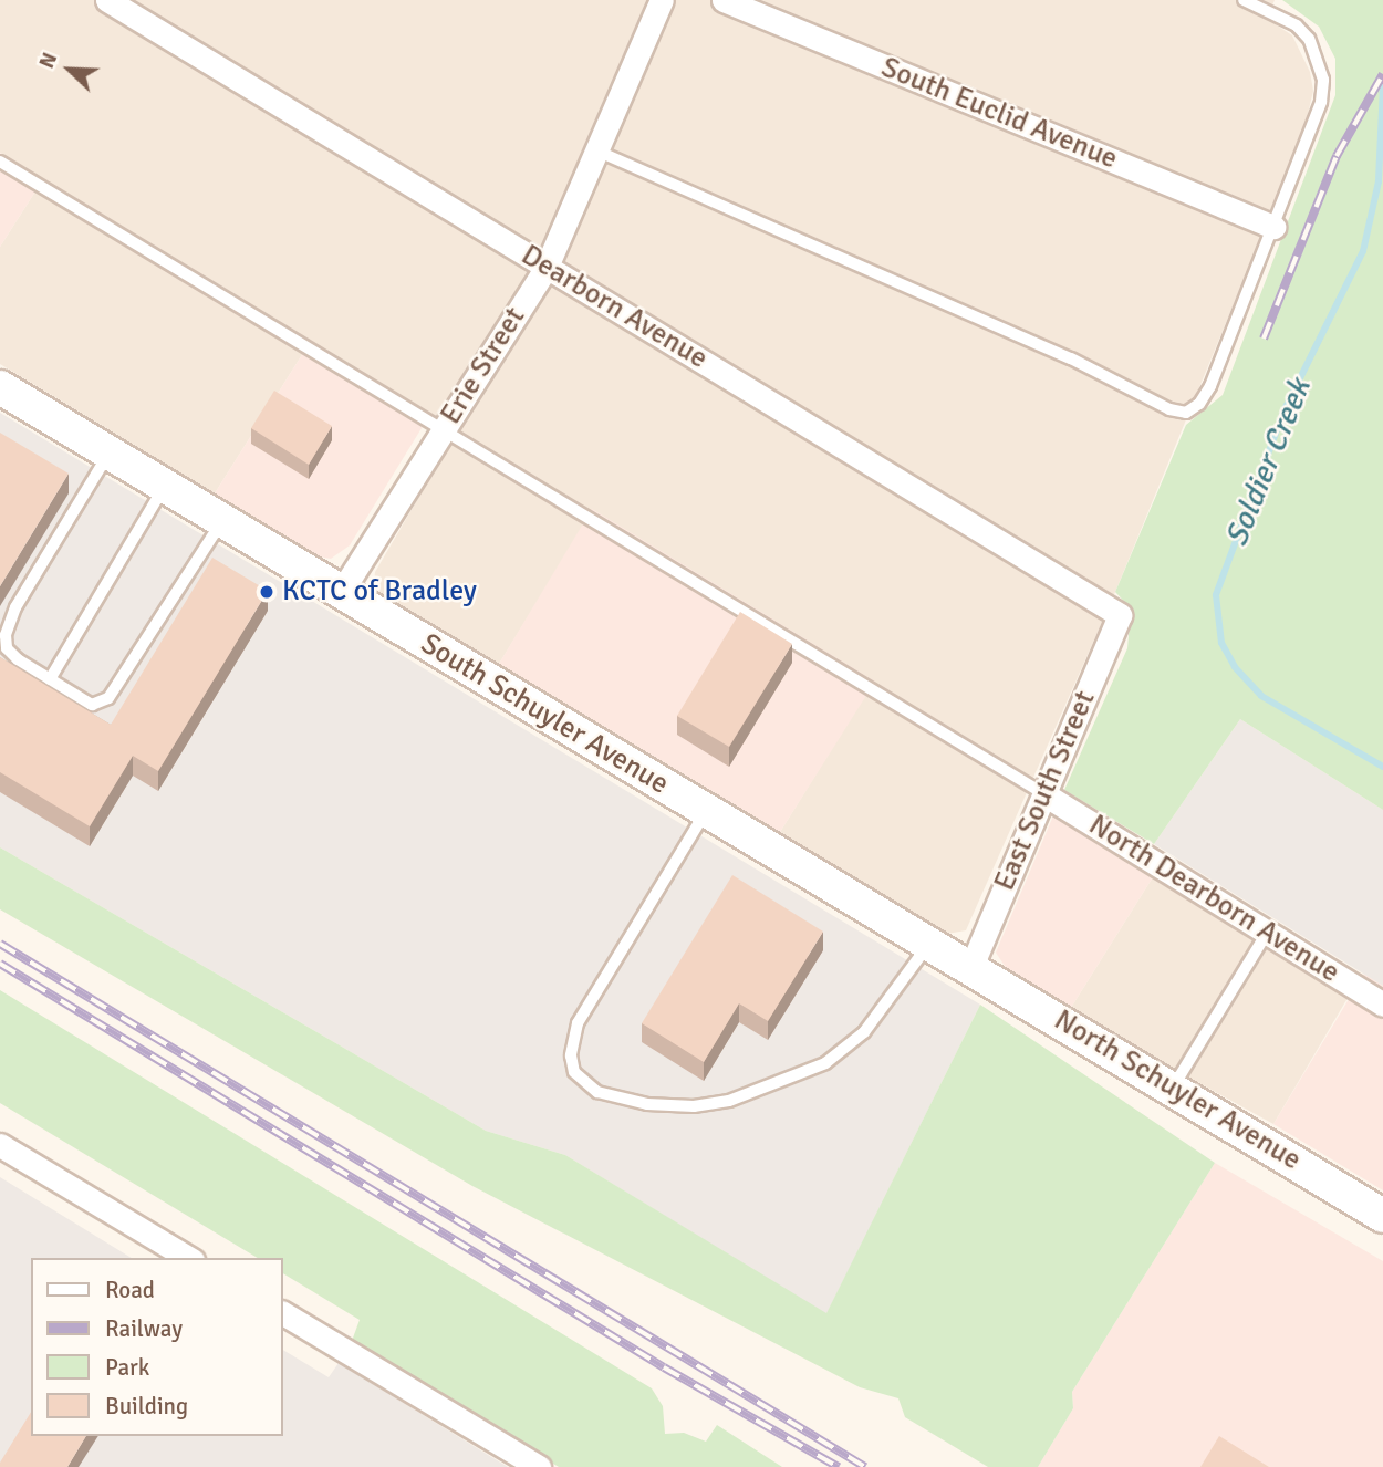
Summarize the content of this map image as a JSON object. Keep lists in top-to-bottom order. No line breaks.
{"streets":{"main road":["South Schuyler Avenue","North Schuyler Avenue"],"street":["South Euclid Avenue","Dearborn Avenue","Erie Street","East South Street","North Dearborn Avenue"]},"crossings":[["Dearborn Avenue","Erie Street"],["Dearborn Avenue","East South Street"],["Erie Street","South Schuyler Avenue"],["South Schuyler Avenue","East South Street"],["South Schuyler Avenue","North Schuyler Avenue"],["East South Street","North Dearborn Avenue"],["East South Street","North Schuyler Avenue"]],"water":["Soldier Creek"],"places":["KCTC of Bradley"],"legend":["Road","Railway","Park","Building"],"north":"top left"}
